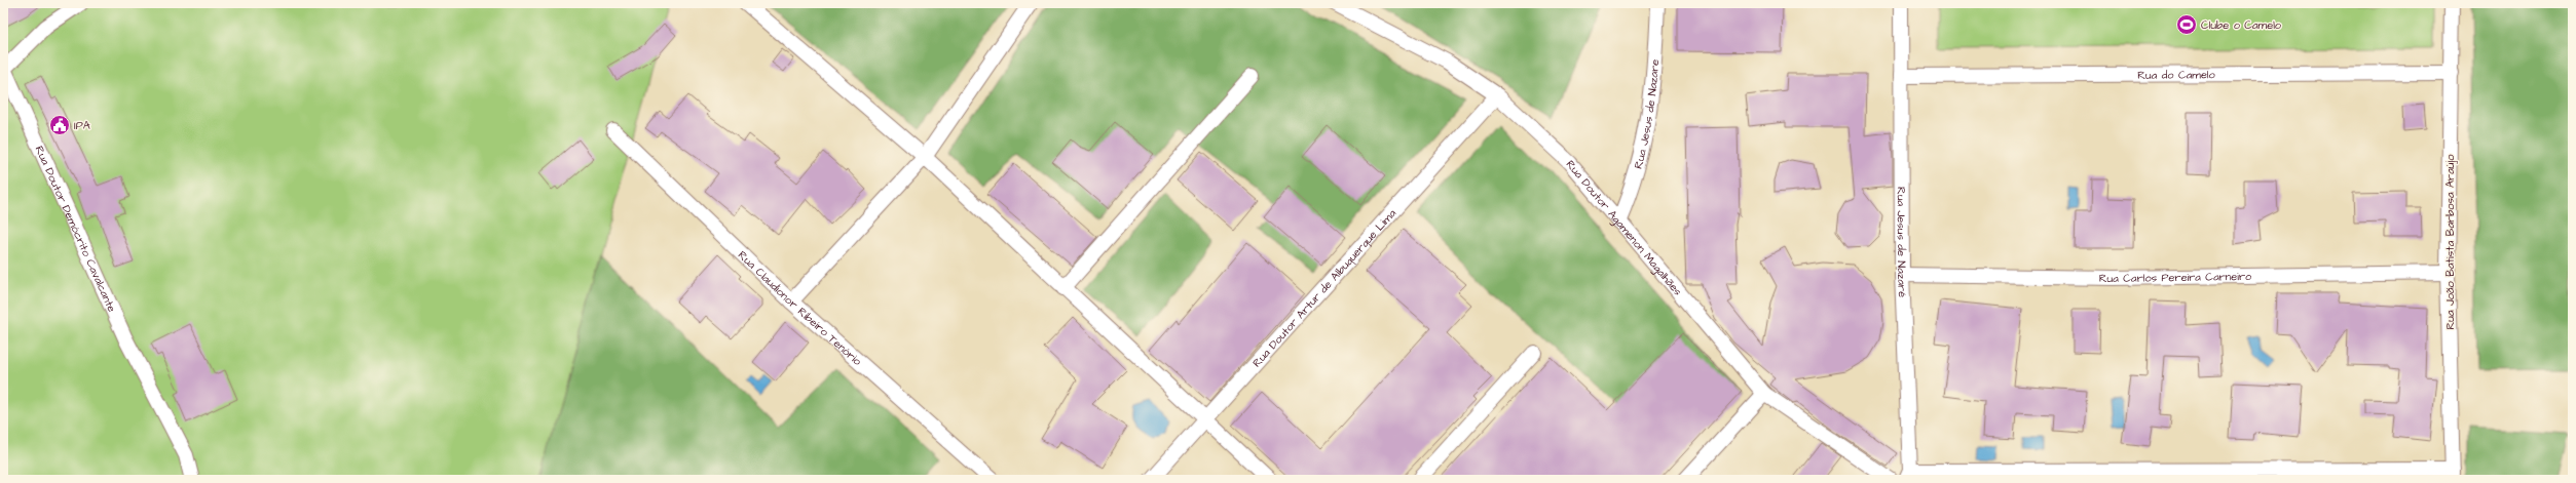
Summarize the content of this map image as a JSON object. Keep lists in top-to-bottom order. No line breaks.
{"streets":{"street":["Rua do Camelo","Rua Jesus de Nazare","Rua Doutor Agamenon Magalhães","Rua Doutor Demócrito Cavalcante","Rua Jesus de Nazaré","Rua João Batista Barbosa Araújo","Rua Carlos Pereira Carneiro","Rua Doutor Artur de Albuquerque Lima","Rua Claudionor Ribeiro Tenório"]},"crossings":[["Rua do Camelo","Rua Jesus de Nazaré"],["Rua do Camelo","Rua João Batista Barbosa Araújo"],["Rua Jesus de Nazare","Rua Doutor Agamenon Magalhães"],["Rua Doutor Agamenon Magalhães","Rua Doutor Artur de Albuquerque Lima"],["Rua Jesus de Nazaré","Rua Carlos Pereira Carneiro"],["Rua João Batista Barbosa Araújo","Rua Carlos Pereira Carneiro"]],"places":{"sports":["Clube o Camelo"],"public building":["IPA"]}}
